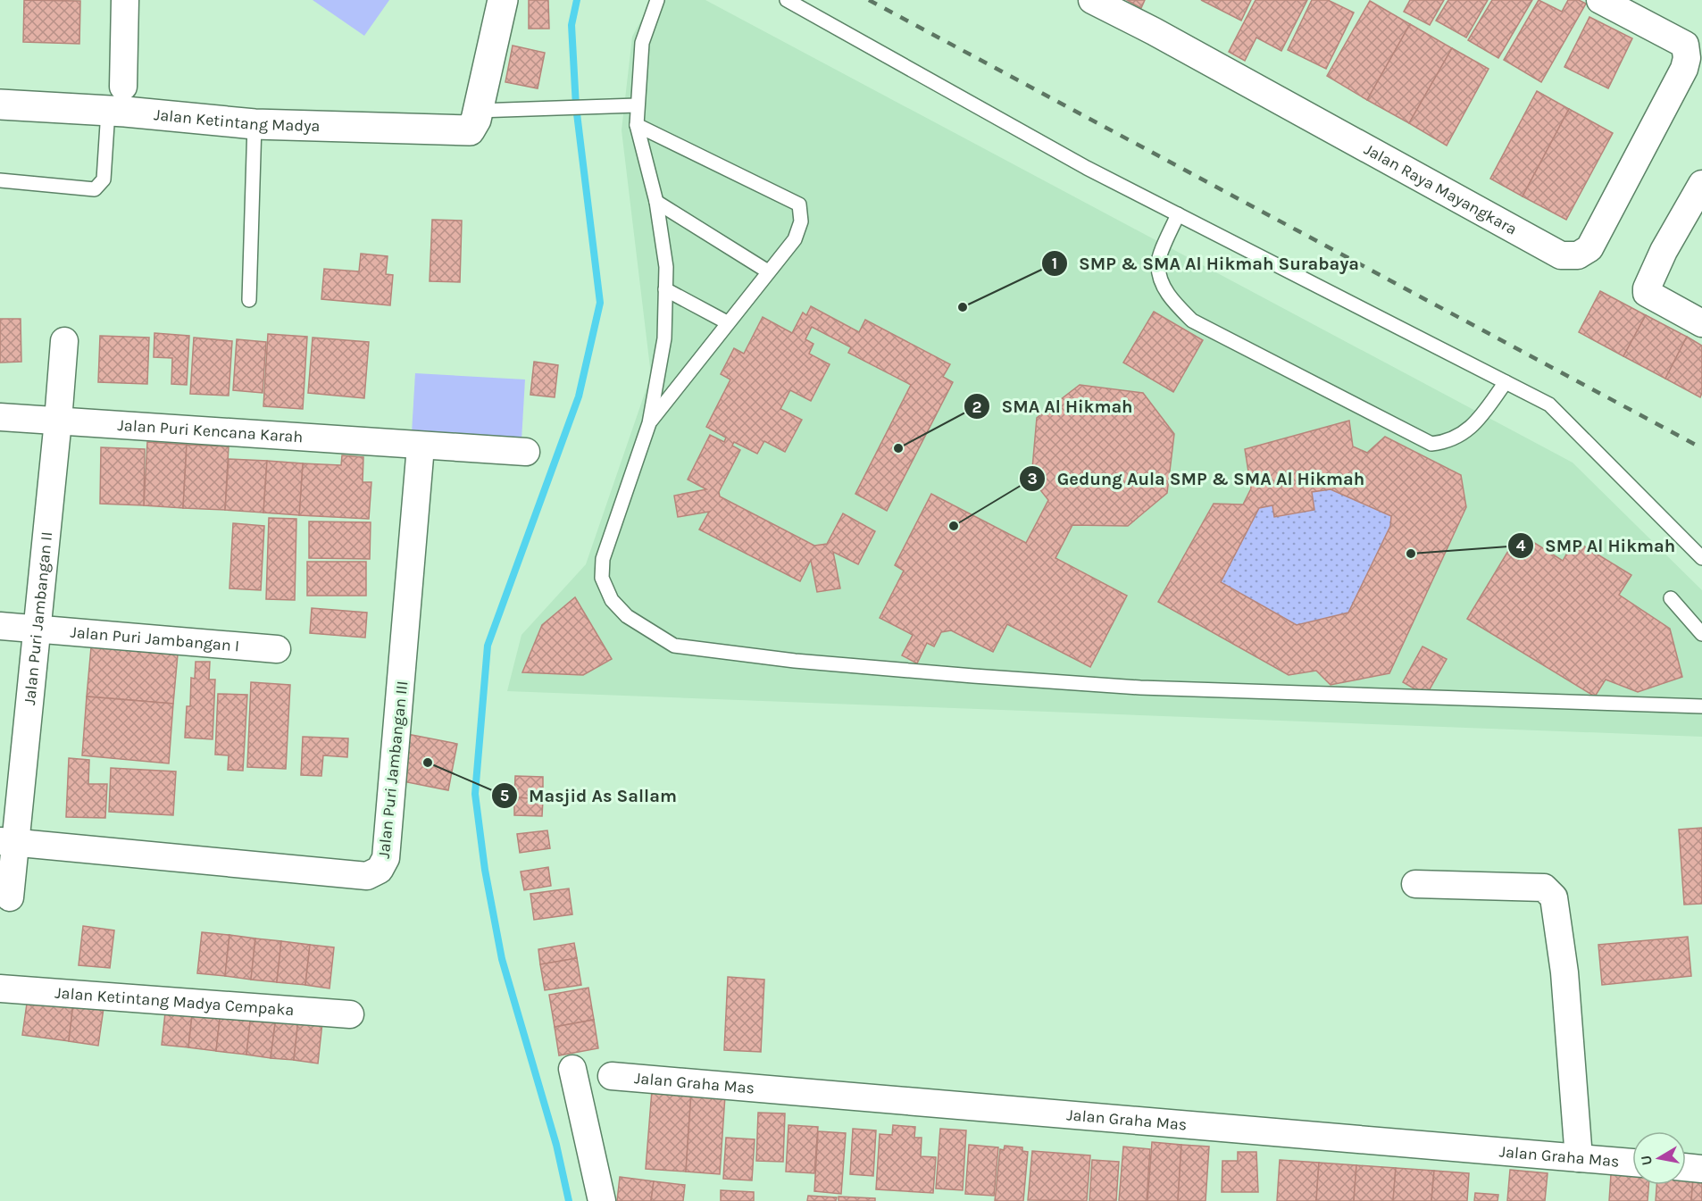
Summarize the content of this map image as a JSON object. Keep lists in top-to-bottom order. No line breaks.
{"streets":{"street":["Jalan Ketintang Madya","Jalan Raya Mayangkara","Jalan Puri Kencana Karah","Jalan Puri Jambangan II","Jalan Puri Jambangan I","Jalan Puri Jambangan III","Jalan Ketintang Madya Cempaka","Jalan Graha Mas"]},"crossings":[["Jalan Puri Kencana Karah","Jalan Puri Jambangan II"],["Jalan Puri Kencana Karah","Jalan Puri Jambangan III"],["Jalan Puri Jambangan II","Jalan Puri Jambangan I"],["Jalan Puri Jambangan II","Jalan Puri Jambangan III"]],"places":["SMP & SMA Al Hikmah Surabaya","SMA Al Hikmah","Gedung Aula SMP & SMA Al Hikmah","SMP Al Hikmah","Masjid As Sallam"],"north":"left"}
